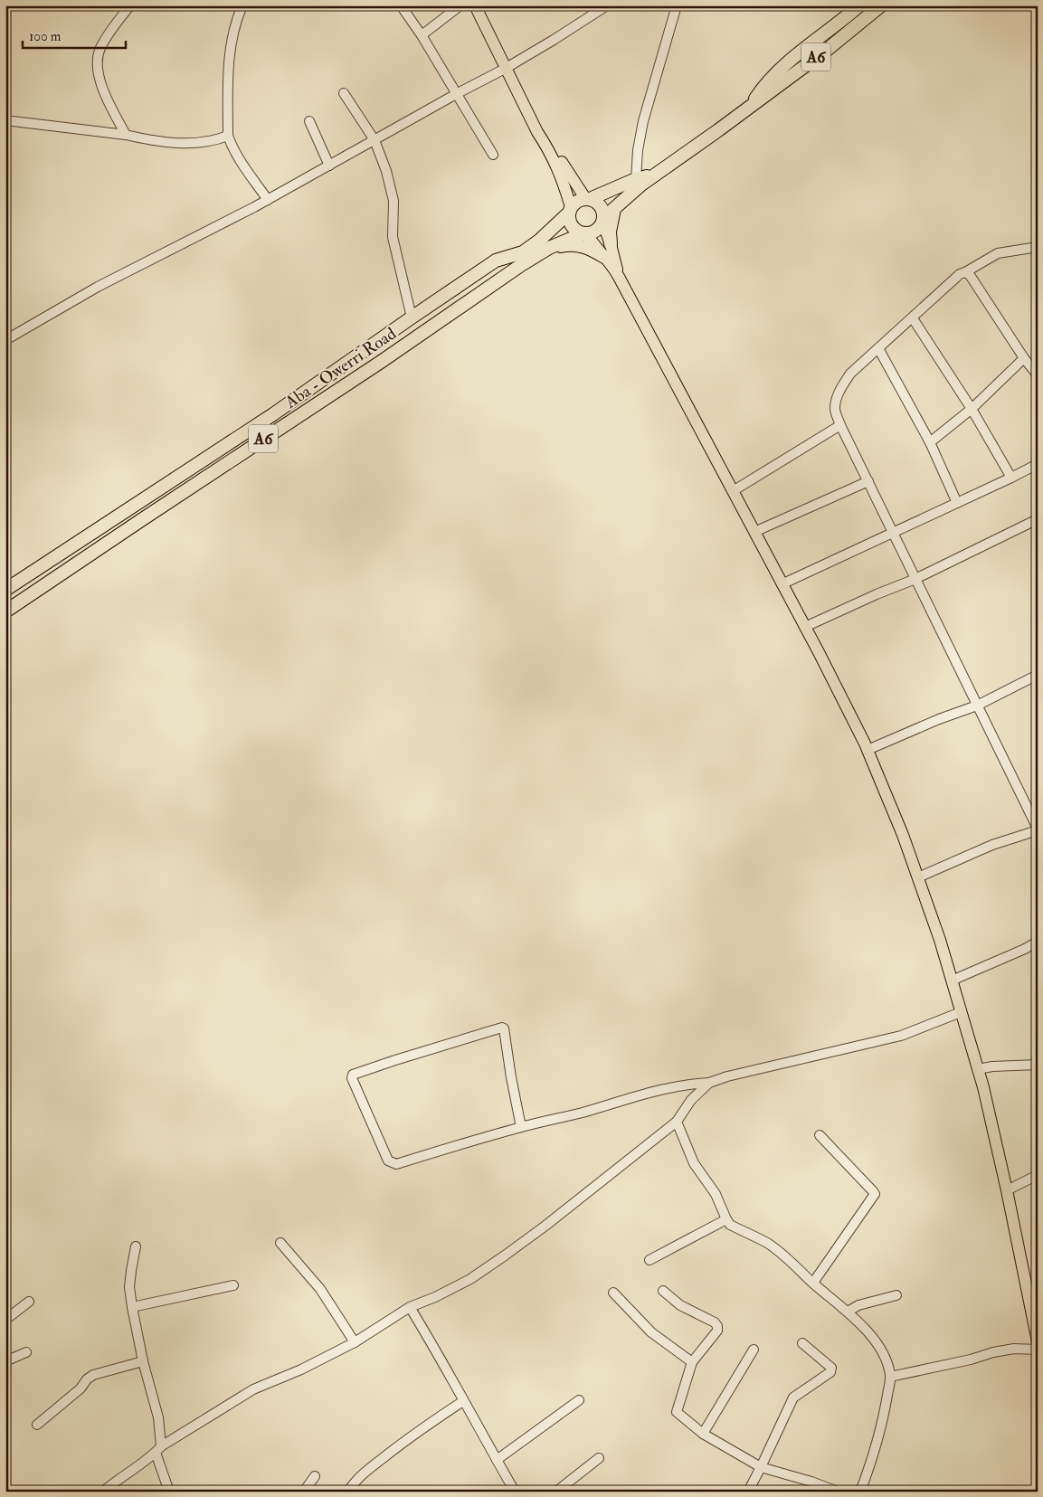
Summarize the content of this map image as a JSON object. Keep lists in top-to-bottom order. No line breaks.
{"streets":{"highway":["A6","Aba - Owerri Road"]},"scale_bar":"100 m"}
